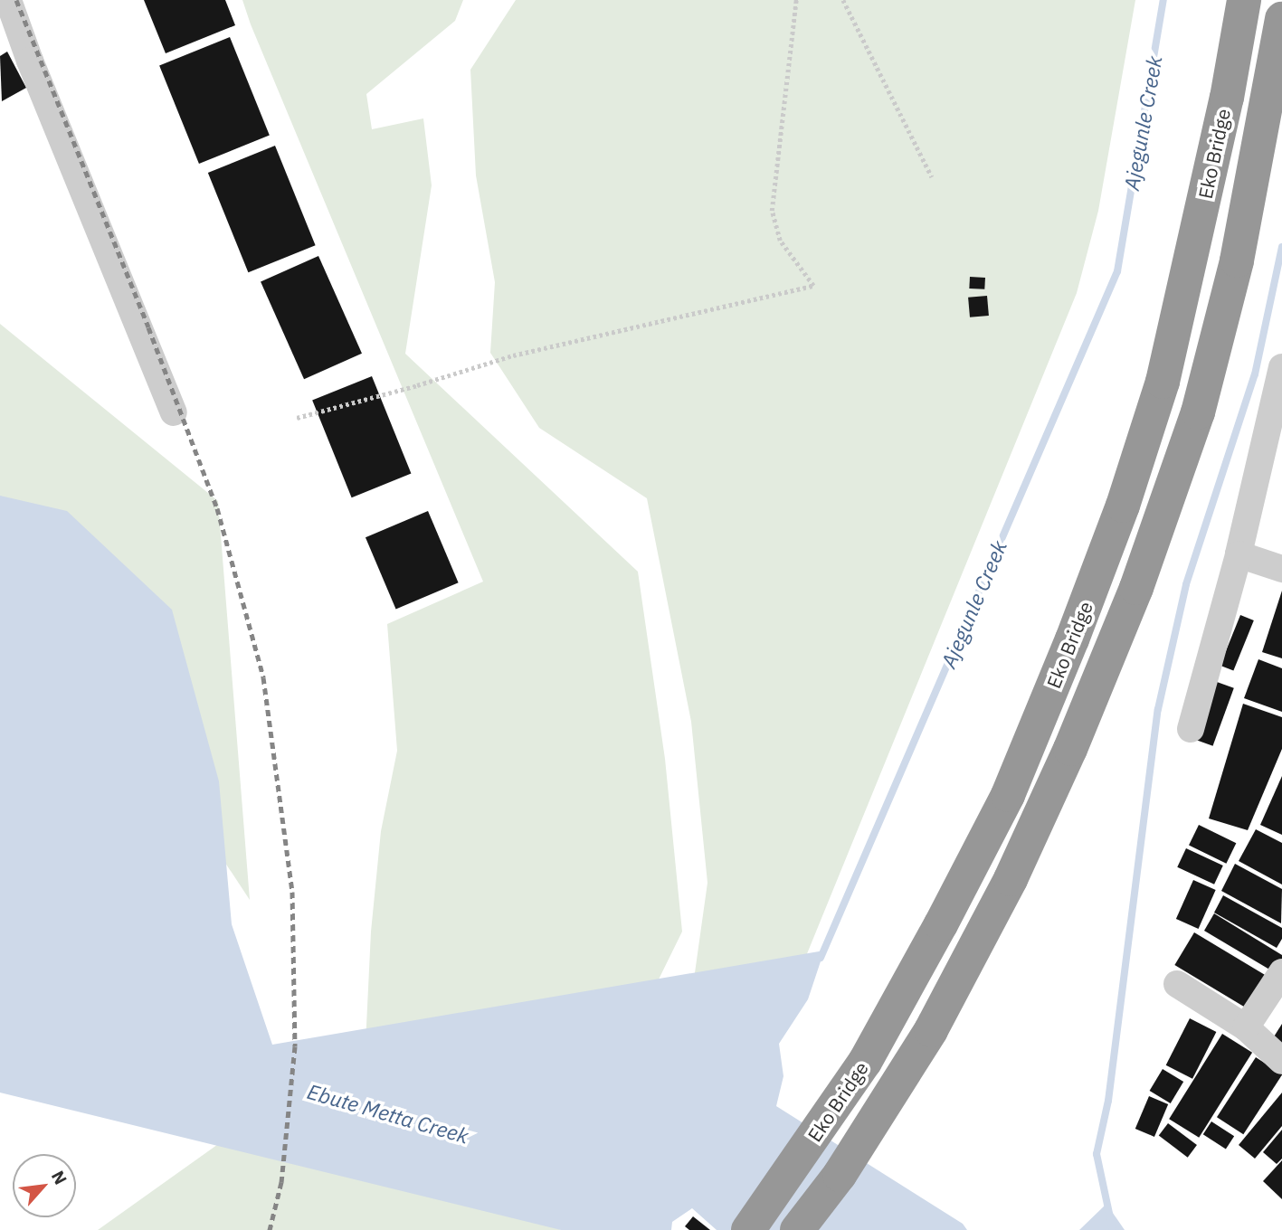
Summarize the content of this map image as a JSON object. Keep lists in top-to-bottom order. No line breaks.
{"streets":{"highway":["Eko Bridge"]},"water":["Ajegunle Creek","Ebute Metta Creek"],"north":"top right"}
